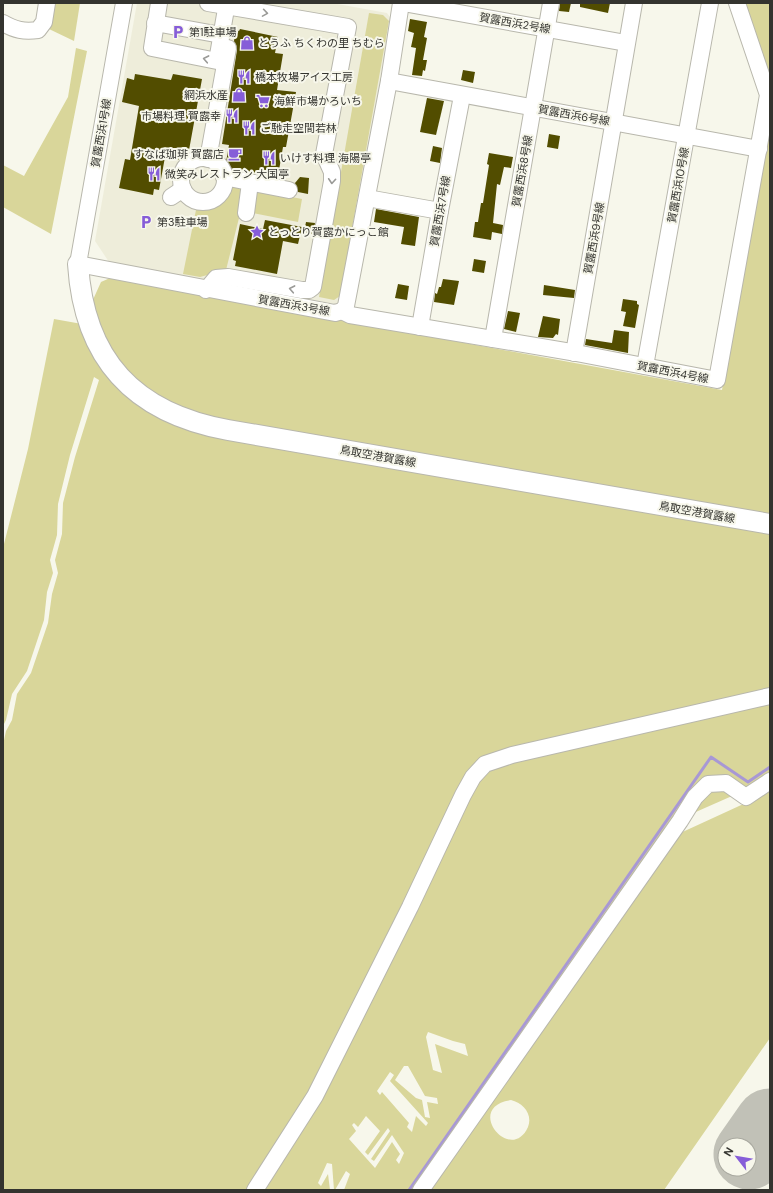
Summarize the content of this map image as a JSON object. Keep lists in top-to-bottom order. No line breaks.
{"streets":{"main road":["鳥取空港賀露線"],"street":["賀露西浜2号線","賀露西浜6号線","賀露西浜1号線","賀露西浜8号線","賀露西浜10号線","賀露西浜7号線","賀露西浜9号線","賀露西浜3号線","賀露西浜4号線"]},"crossings":[["賀露西浜2号線","賀露西浜8号線"],["賀露西浜2号線","賀露西浜3号線"],["賀露西浜6号線","賀露西浜8号線"],["賀露西浜6号線","賀露西浜10号線"],["賀露西浜6号線","賀露西浜7号線"],["賀露西浜6号線","賀露西浜9号線"],["賀露西浜6号線","賀露西浜3号線"],["賀露西浜6号線","賀露西浜4号線"],["賀露西浜1号線","賀露西浜3号線"],["賀露西浜1号線","鳥取空港賀露線"],["賀露西浜8号線","賀露西浜4号線"],["賀露西浜10号線","賀露西浜4号線"],["賀露西浜7号線","賀露西浜4号線"],["賀露西浜9号線","賀露西浜4号線"],["賀露西浜3号線","賀露西浜4号線"],["賀露西浜3号線","鳥取空港賀露線"]],"places":{"parking":["第1駐車場","第3駐車場"],"shop":["とうふ ちくわの里 ちむら","網浜水産"],"restaurant":["橋本牧場アイス工房","市場料理 賀露幸","ご馳走空間若林","いけす料理 海陽亭","微笑みレストラン 大国亭"],"supermarket":["海鮮市場かろいち"],"cafe":["すなば珈琲 賀露店"],"place":["とっとり賀露かにっこ館"]},"north":"top left"}
